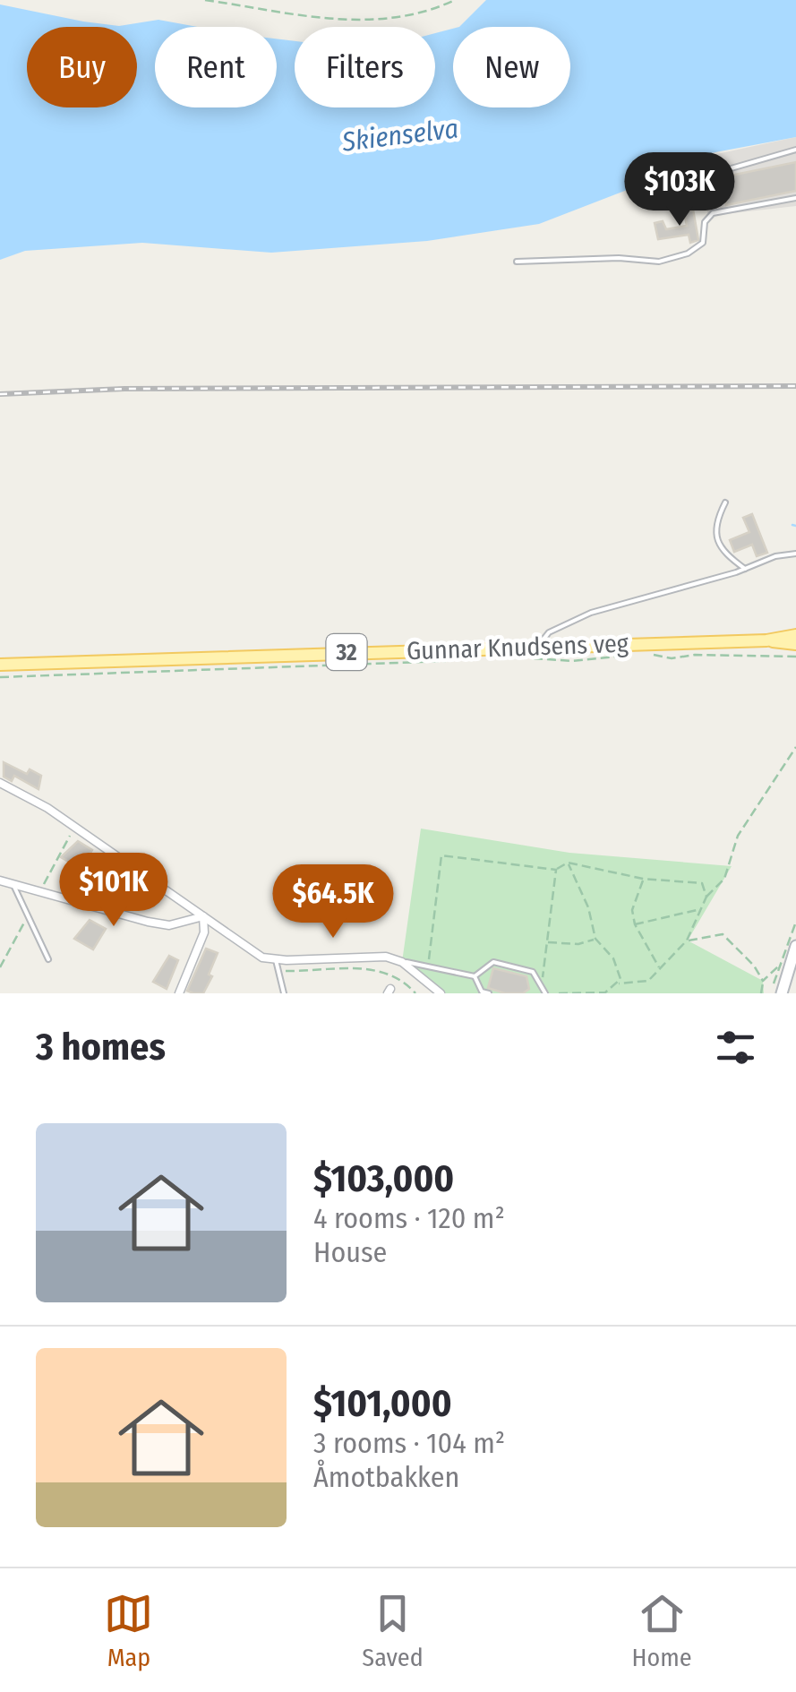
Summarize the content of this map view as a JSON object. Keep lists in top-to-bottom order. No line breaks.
{"streets":{"main road":["Gunnar Knudsens veg","32"]},"water":["Skienselva"],"page":{"chip":["Buy","Rent","Filters","New"],"price":["$103K","$101K","$64.5K"],"heading":"3 homes","list":[{"name":"$103,000","note":"4 rooms · 120 m² · House"},{"name":"$101,000","note":"3 rooms · 104 m² · Åmotbakken"}],"tabs":["Map","Saved","Home"]}}
